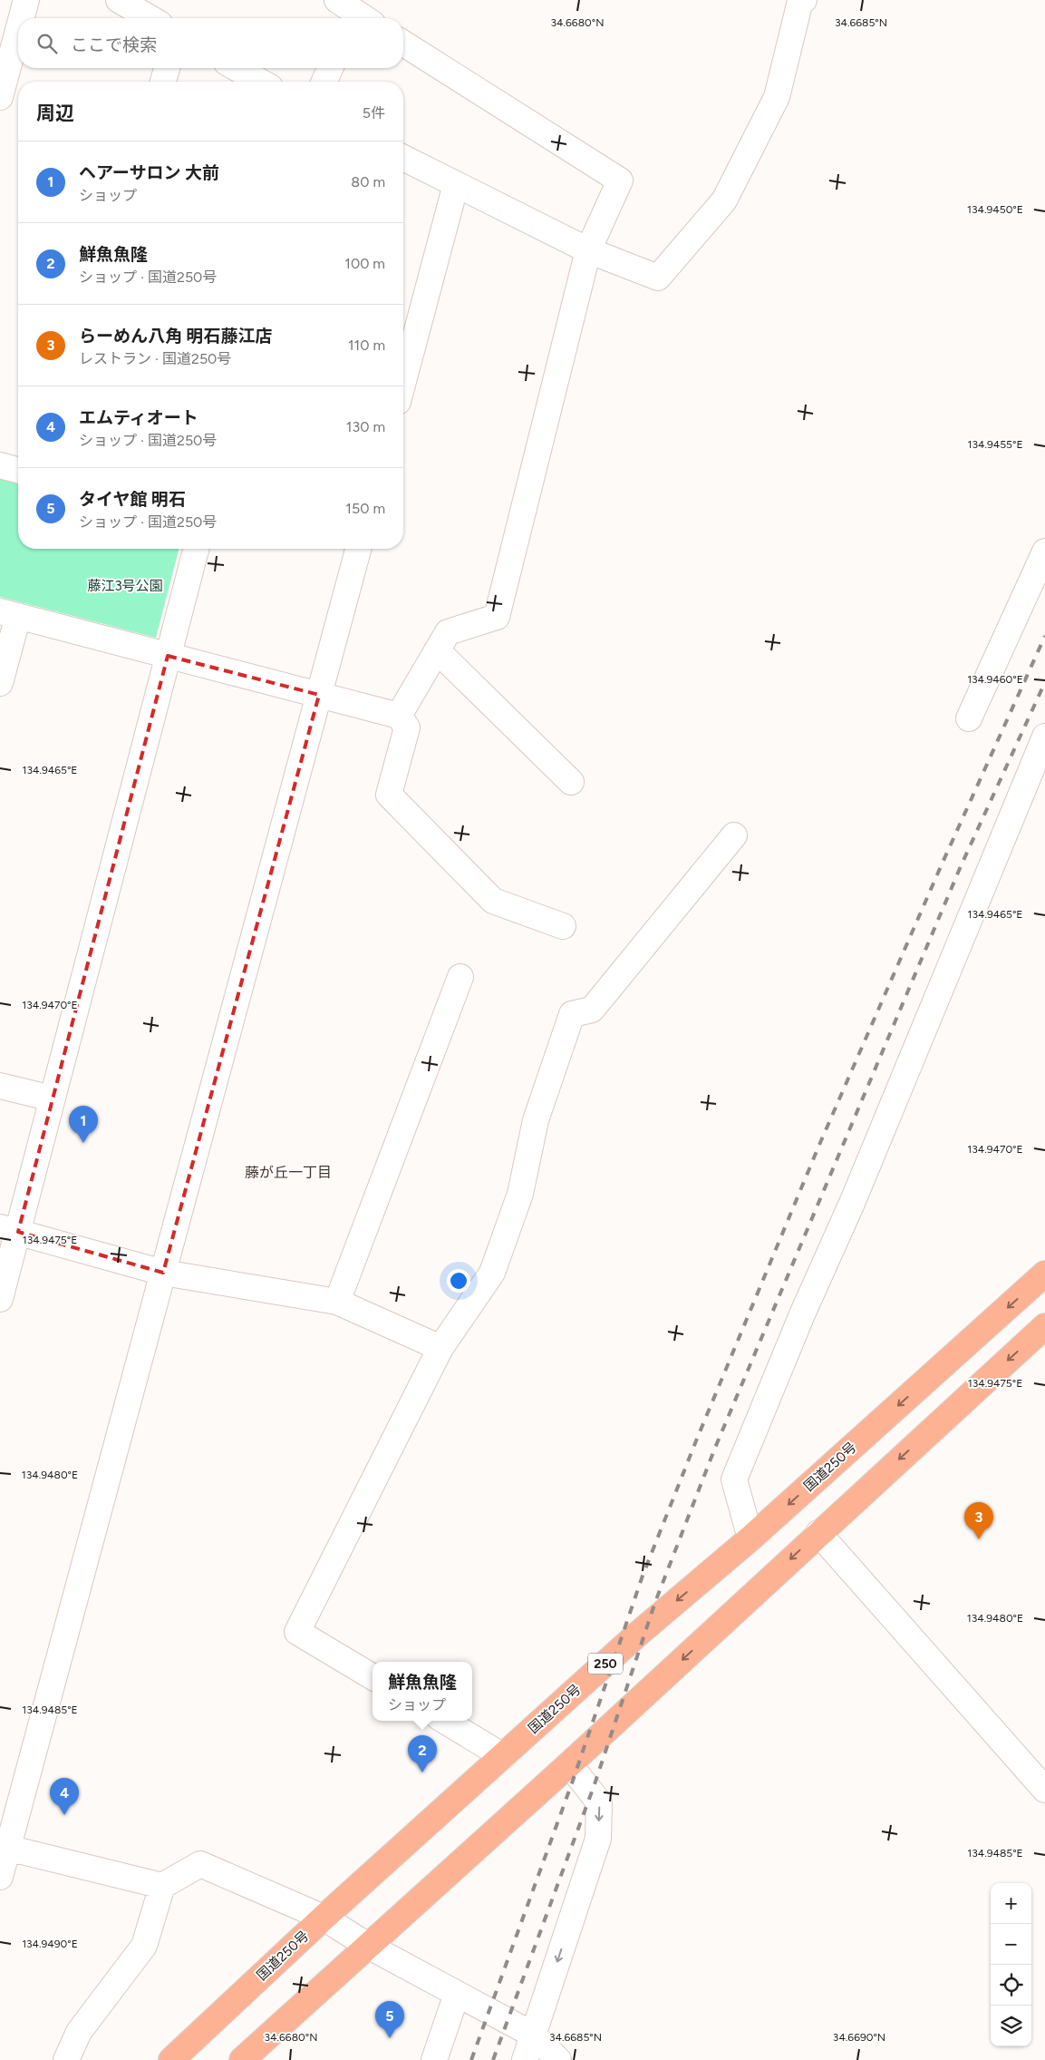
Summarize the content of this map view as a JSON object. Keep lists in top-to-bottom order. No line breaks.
{"streets":{"highway":["国道250号","250"]},"districts":["藤が丘一丁目"],"parks":["藤江3号公園"],"page":{"search":"ここで検索","heading":["周辺","5件"],"list":[{"mark":"1","name":"ヘアーサロン 大前","note":"ショップ","value":"80 m"},{"mark":"2","name":"鮮魚魚隆","note":"ショップ · 国道250号","value":"100 m"},{"mark":"3","name":"らーめん八角 明石藤江店","note":"レストラン · 国道250号","value":"110 m"},{"mark":"4","name":"エムティオート","note":"ショップ · 国道250号","value":"130 m"},{"mark":"5","name":"タイヤ館 明石","note":"ショップ · 国道250号","value":"150 m"}],"pins":["1","3","2","4","5"],"popup":["鮮魚魚隆","ショップ"],"map_buttons":["+","−"]},"coordinates":["34.6680°N","34.6685°N","134.9450°E","134.9455°E","134.9460°E","134.9465°E","134.9470°E","134.9475°E","134.9480°E","134.9485°E","134.9490°E","34.6690°N"]}
